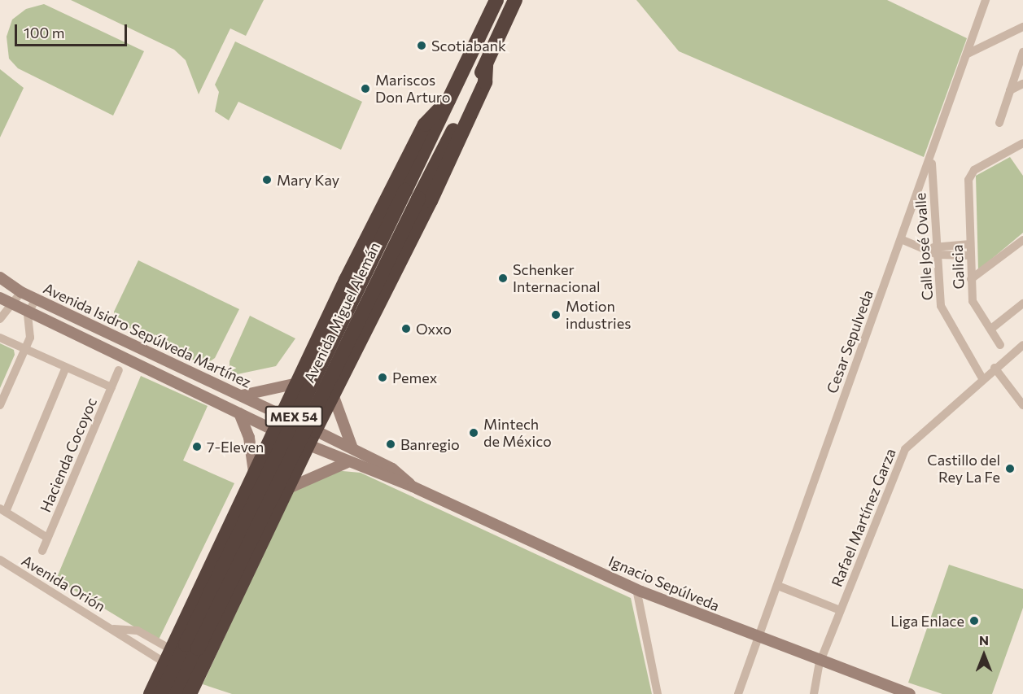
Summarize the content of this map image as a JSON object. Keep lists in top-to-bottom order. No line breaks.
{"streets":{"highway":["Avenida Miguel Alemán","MEX 54"],"main road":["Avenida Isidro Sepúlveda Martínez","Ignacio Sepúlveda"],"street":["Calle José Ovalle","Galicia","Cesar Sepulveda","Hacienda Cocoyoc","Rafael Martínez Garza","Avenida Orión"]},"crossings":[["Calle José Ovalle","Cesar Sepulveda"],["Calle José Ovalle","Rafael Martínez Garza"],["Avenida Isidro Sepúlveda Martínez","Ignacio Sepúlveda"],["Cesar Sepulveda","Ignacio Sepúlveda"],["Rafael Martínez Garza","Ignacio Sepúlveda"]],"places":["Scotiabank","Mariscos Don Arturo","Mary Kay","Schenker Internacional","Motion industries","Oxxo","Pemex","Mintech de México","Banregio","7-Eleven","Castillo del Rey La Fe","Liga Enlace"],"scale_bar":"100 m","north":"top"}
